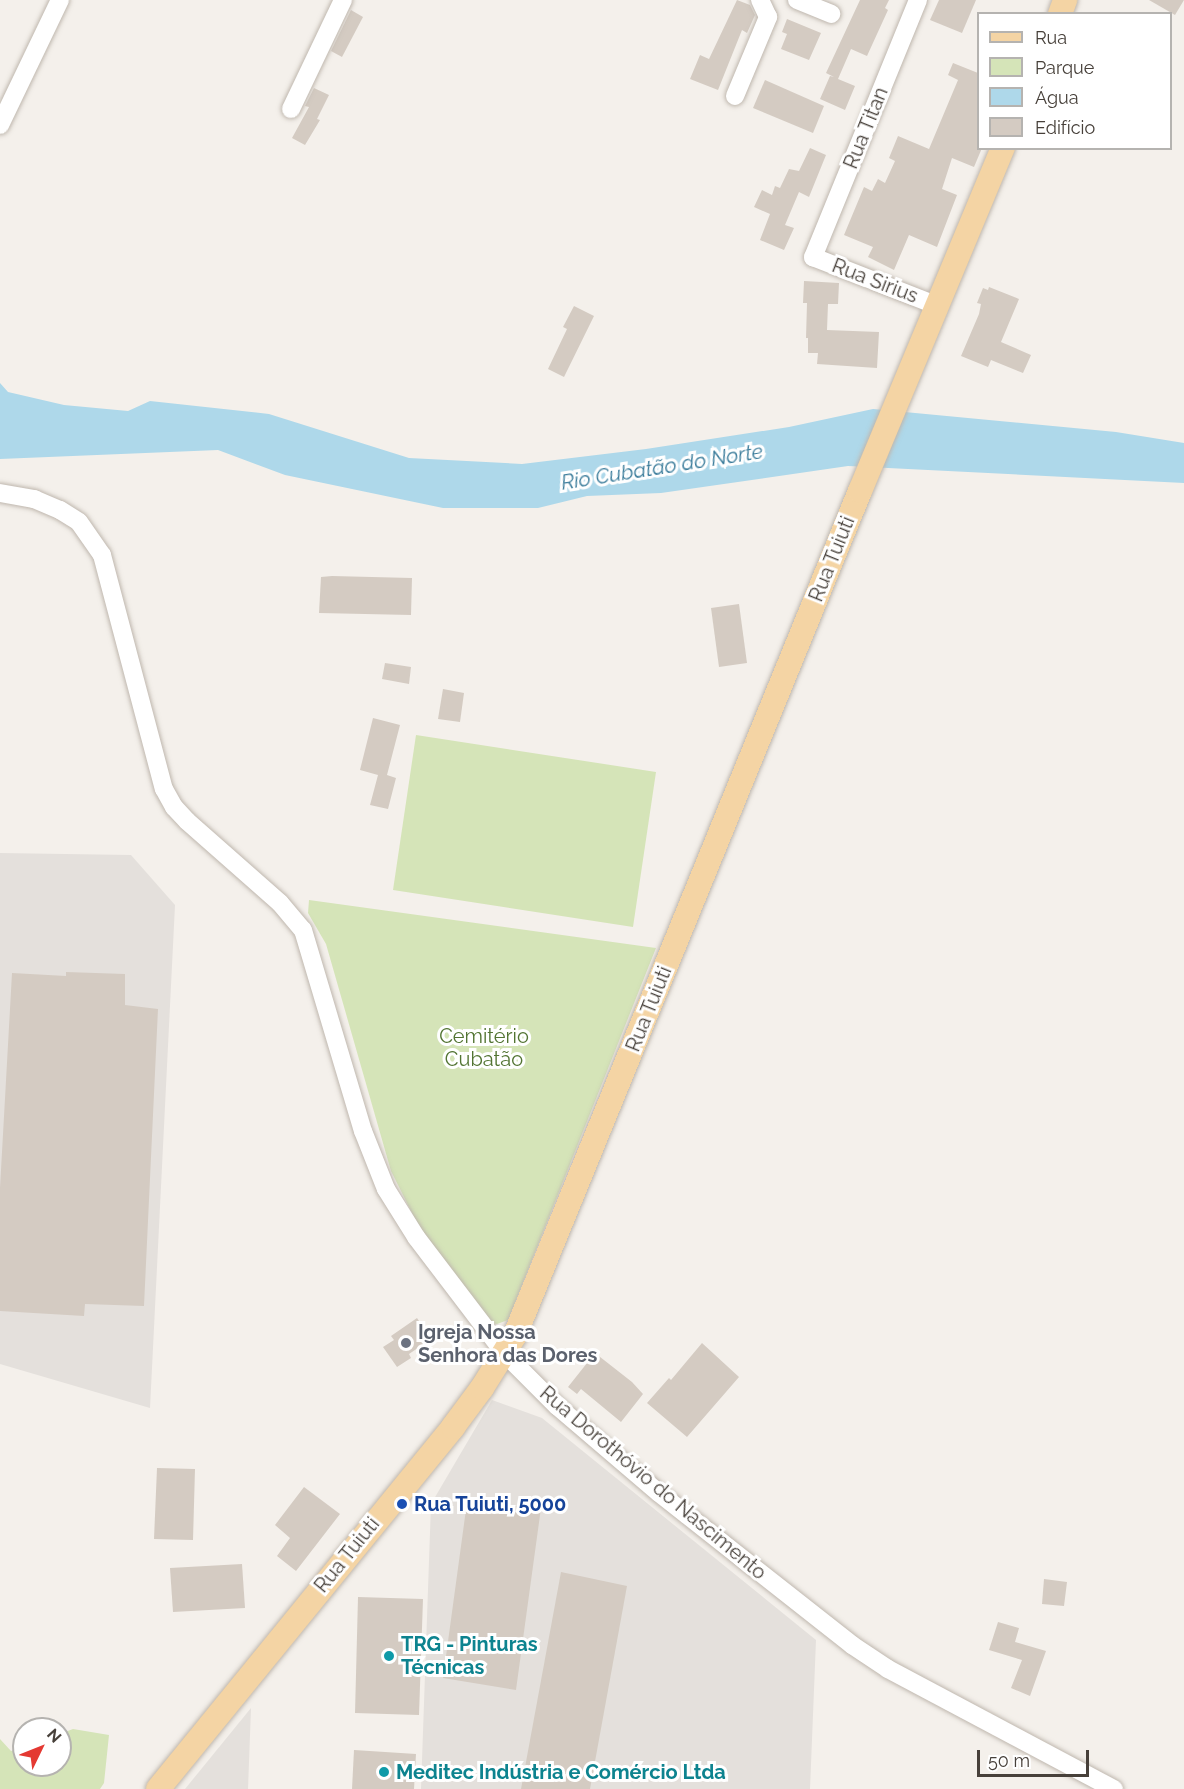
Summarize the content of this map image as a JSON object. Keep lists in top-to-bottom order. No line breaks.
{"streets":{"main road":["Rua Tuiuti"],"street":["Rua Titan","Rua Sirius","Rua Dorothóvio do Nascimento"]},"crossings":[["Rua Titan","Rua Sirius"],["Rua Sirius","Rua Tuiuti"],["Rua Tuiuti","Rua Dorothóvio do Nascimento"]],"water":["Rio Cubatão do Norte"],"parks":["Cemitério Cubatão"],"places":["Igreja Nossa Senhora das Dores","Rua Tuiuti, 5000","TRG - Pinturas Técnicas","Meditec Indústria e Comércio Ltda"],"legend":["Rua","Parque","Água","Edifício"],"scale_bar":"50 m","north":"top right"}
